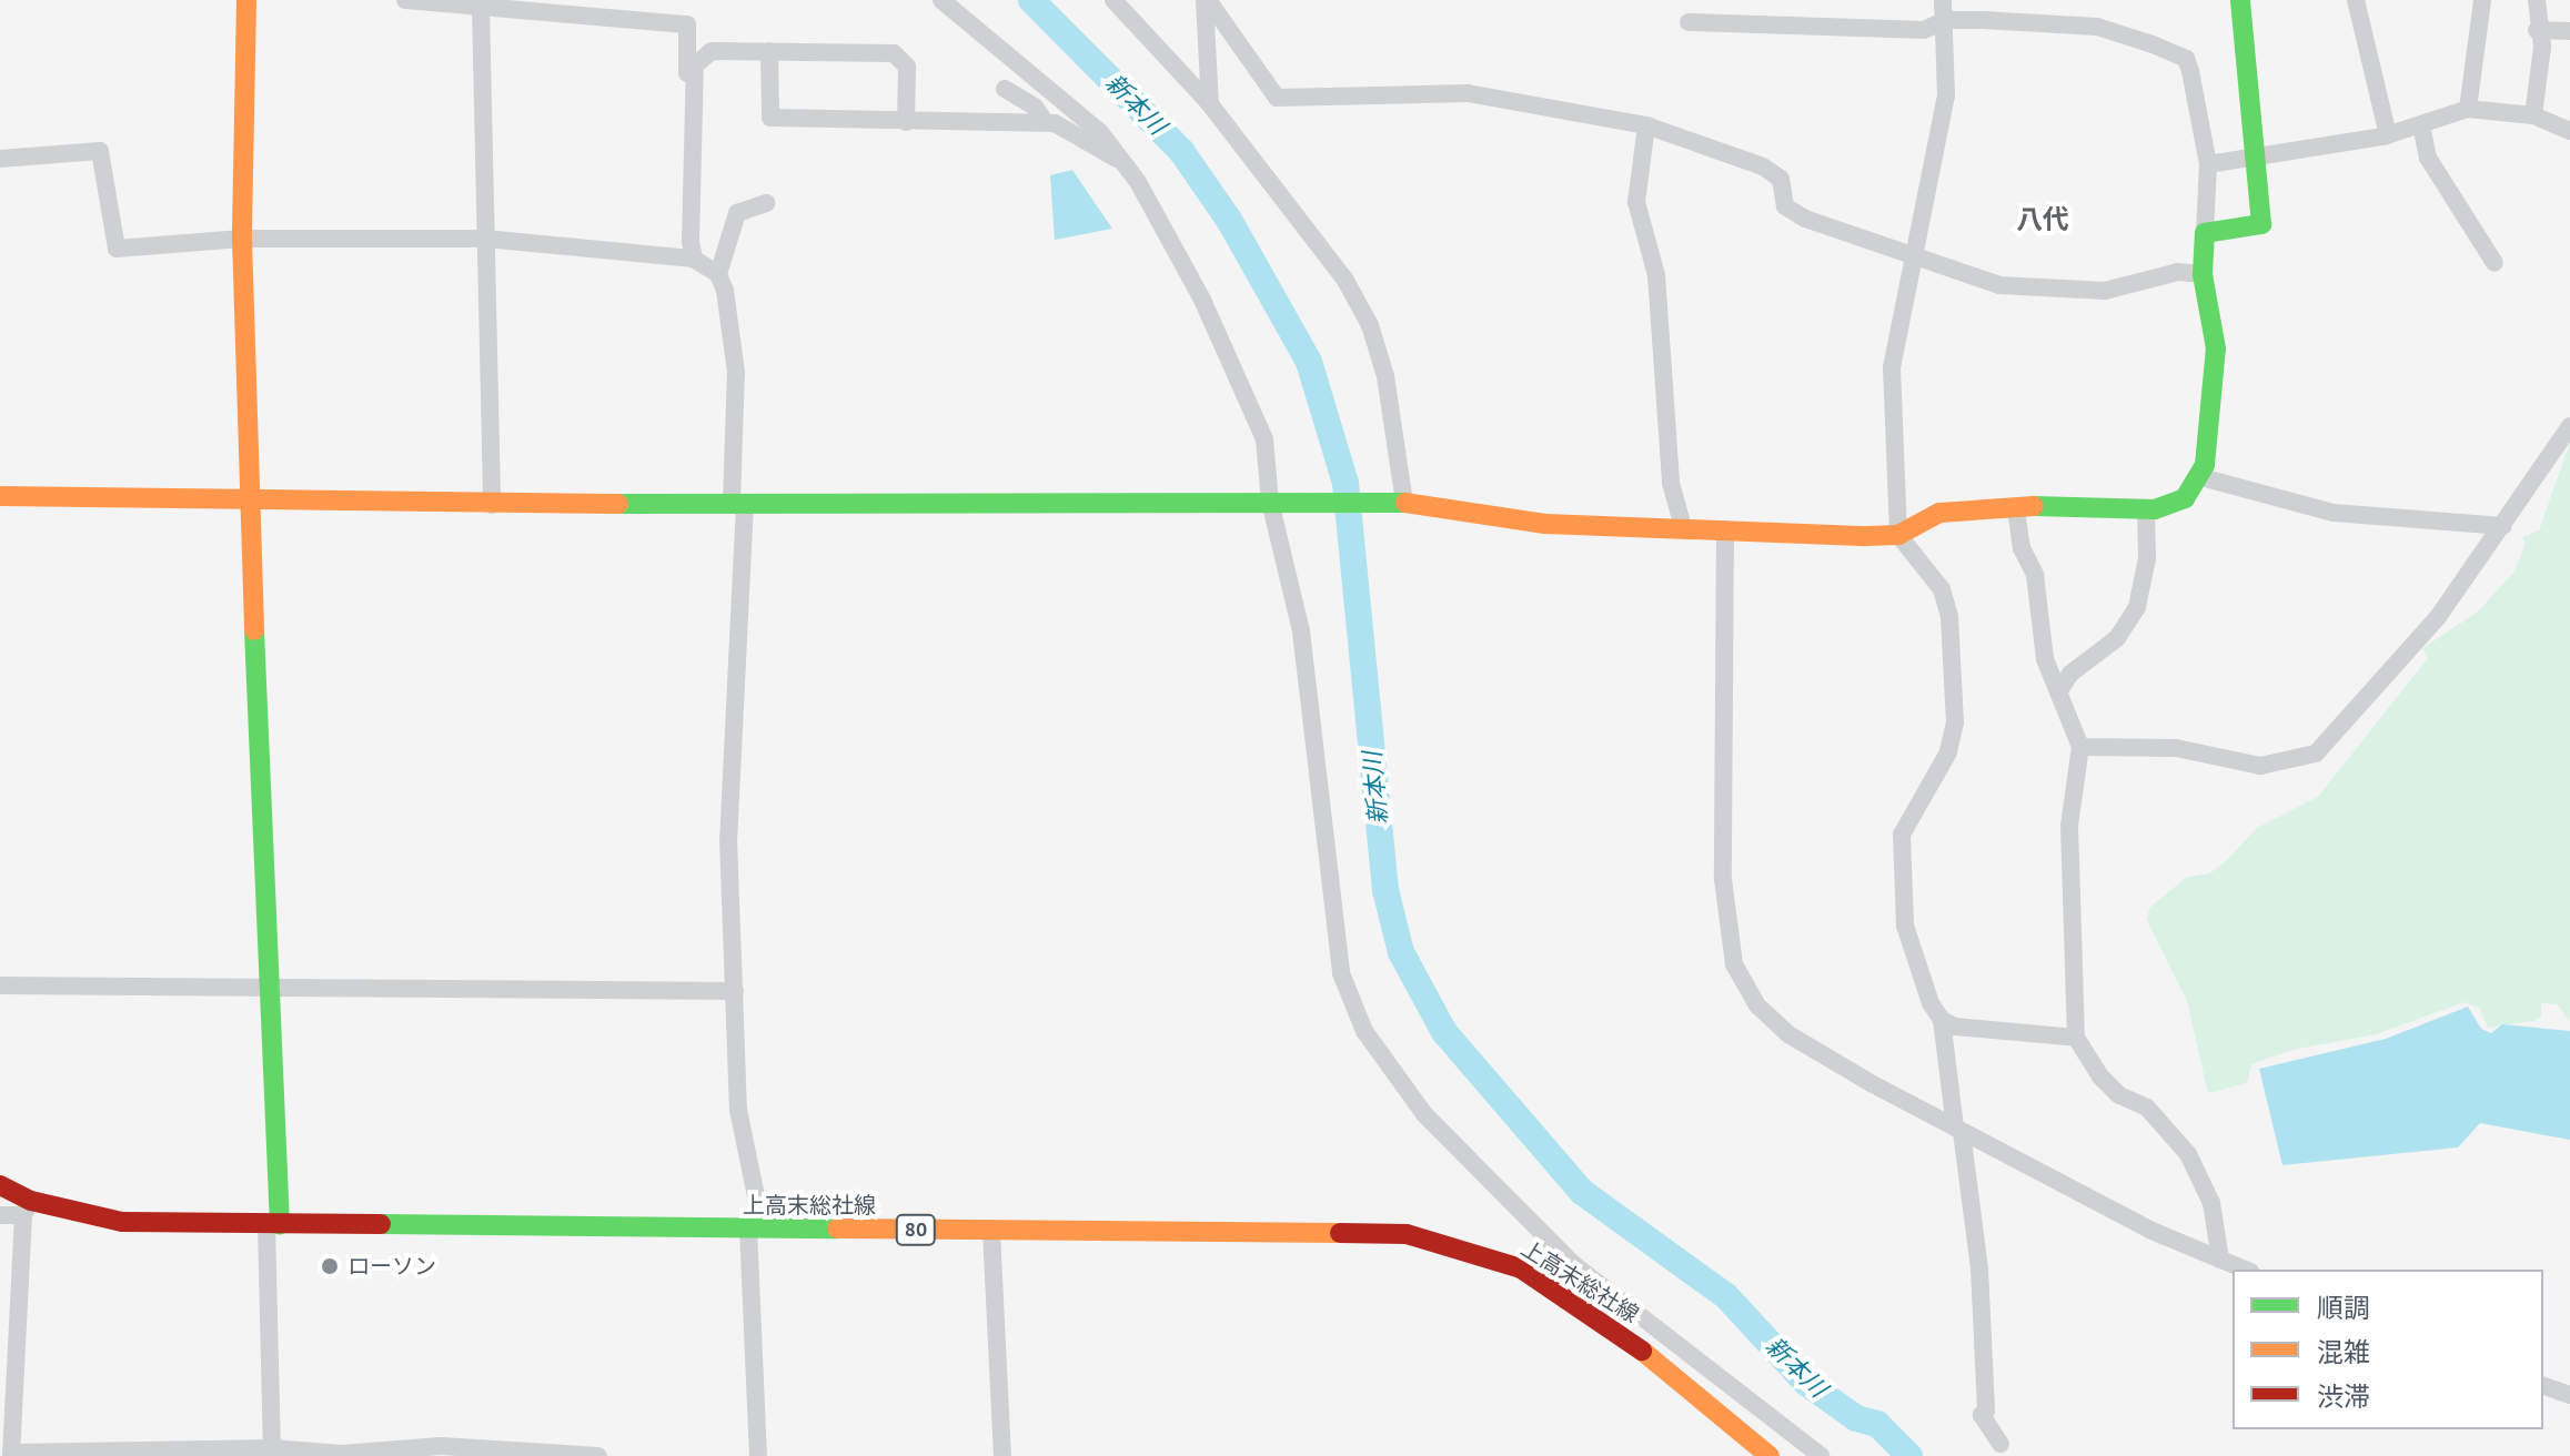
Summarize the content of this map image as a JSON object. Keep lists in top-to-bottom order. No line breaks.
{"streets":{"street":["上高末総社線","80"]},"districts":["八代"],"water":["新本川"],"places":["ローソン"],"legend":["順調","混雑","渋滞"]}
